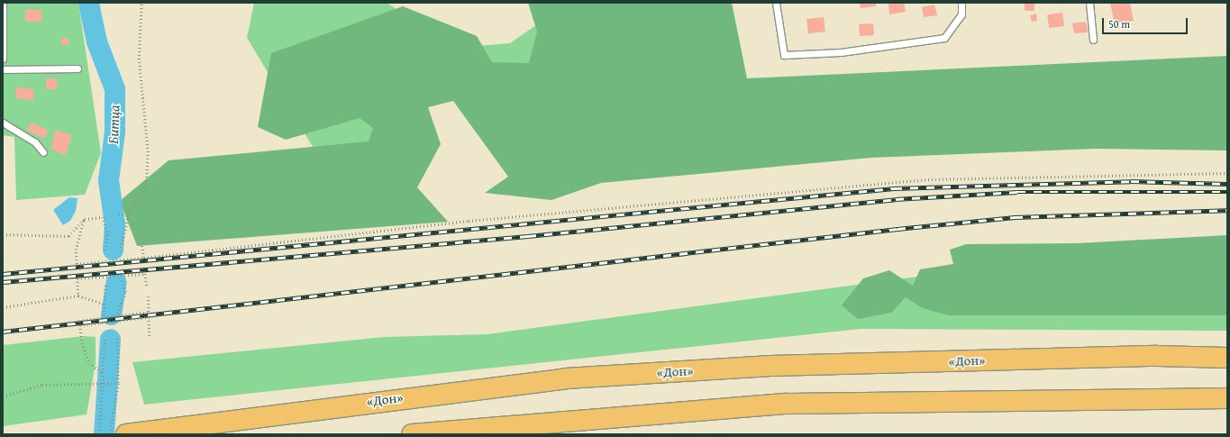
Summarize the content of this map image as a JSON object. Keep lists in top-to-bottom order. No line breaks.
{"streets":{"highway":["«Дон»"]},"water":["Битца"],"scale_bar":"50 m"}
